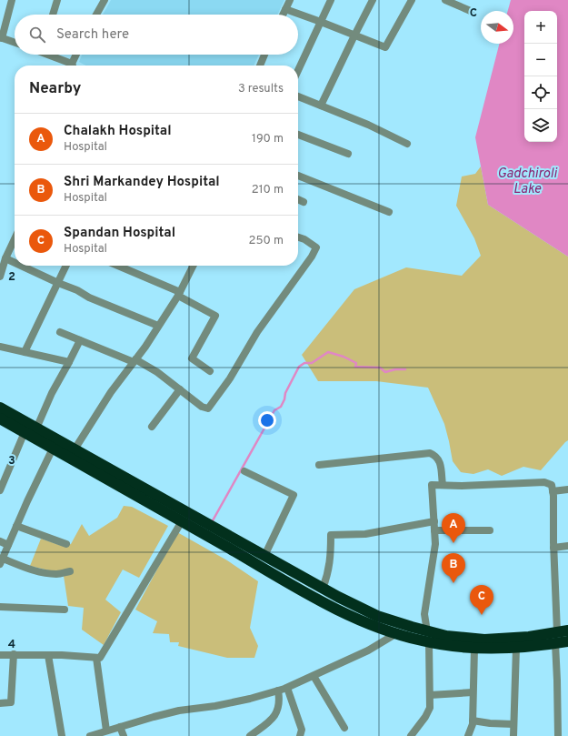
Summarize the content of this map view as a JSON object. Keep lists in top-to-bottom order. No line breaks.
{"water":["Gadchiroli Lake"],"north":"right","page":{"map_buttons":["+","−"],"search":"Search here","heading":["Nearby","3 results"],"list":[{"mark":"A","name":"Chalakh Hospital","note":"Hospital","value":"190 m"},{"mark":"B","name":"Shri Markandey Hospital","note":"Hospital","value":"210 m"},{"mark":"C","name":"Spandan Hospital","note":"Hospital","value":"250 m"}],"pins":["A","B","C"]},"grid":{"columns":["C"],"rows":["2","3","4"]}}
